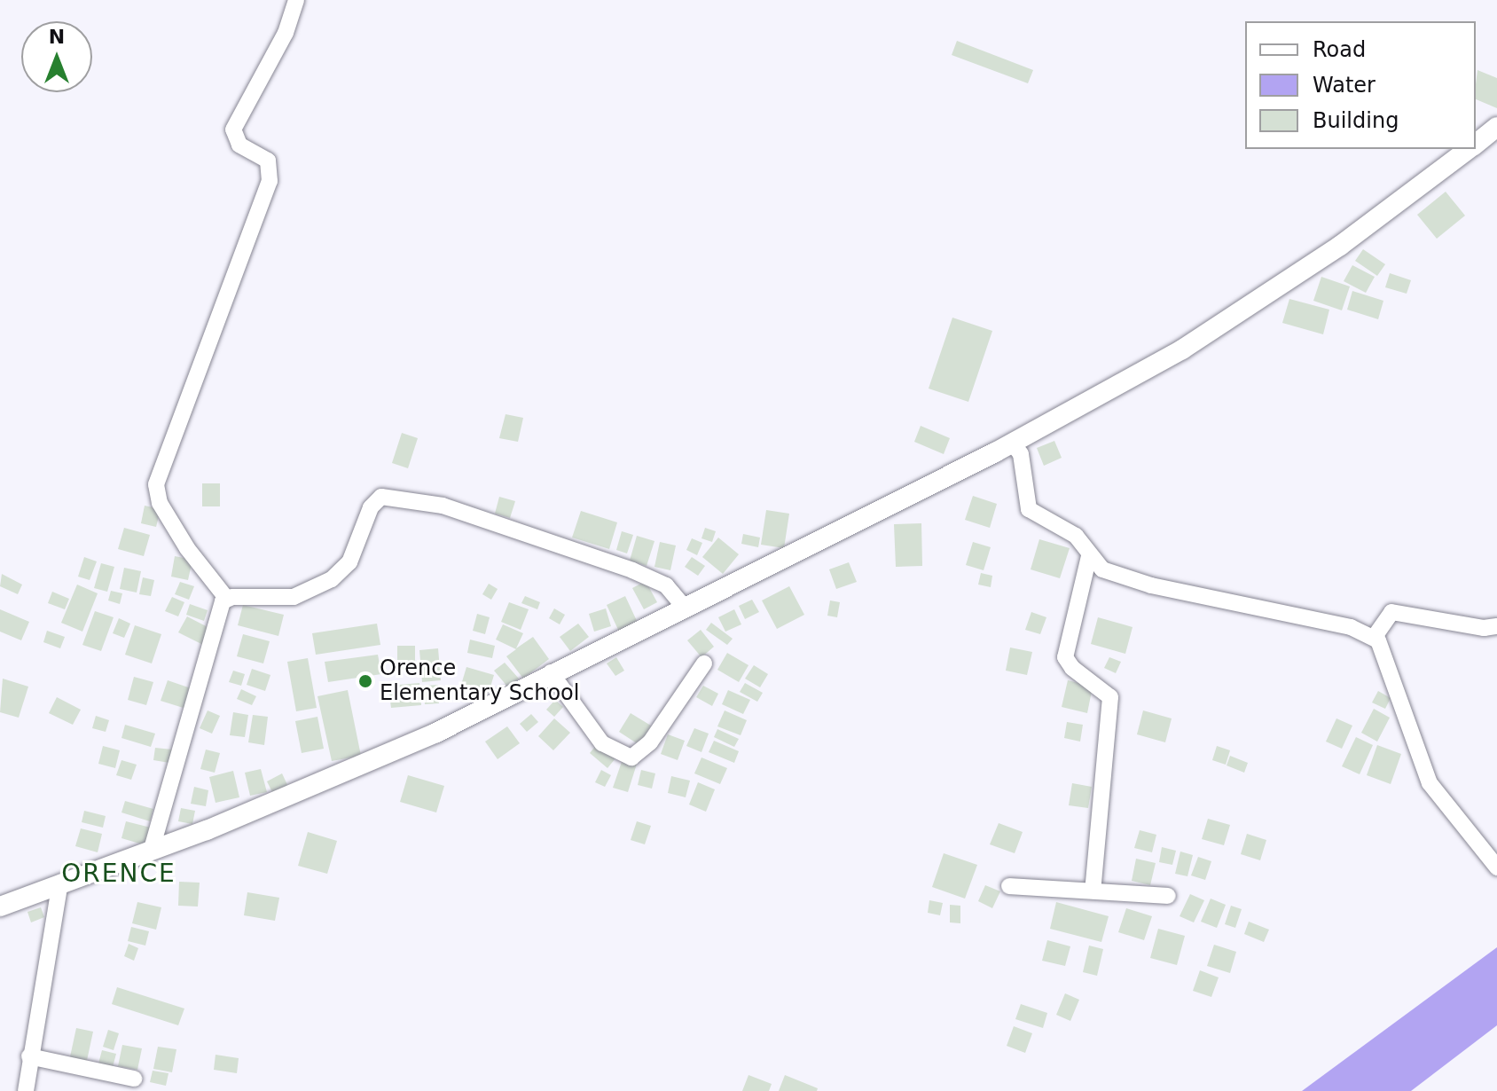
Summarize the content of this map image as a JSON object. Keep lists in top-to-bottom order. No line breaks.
{"districts":["ORENCE"],"places":["Orence Elementary School"],"legend":["Road","Water","Building"],"north":"top"}
